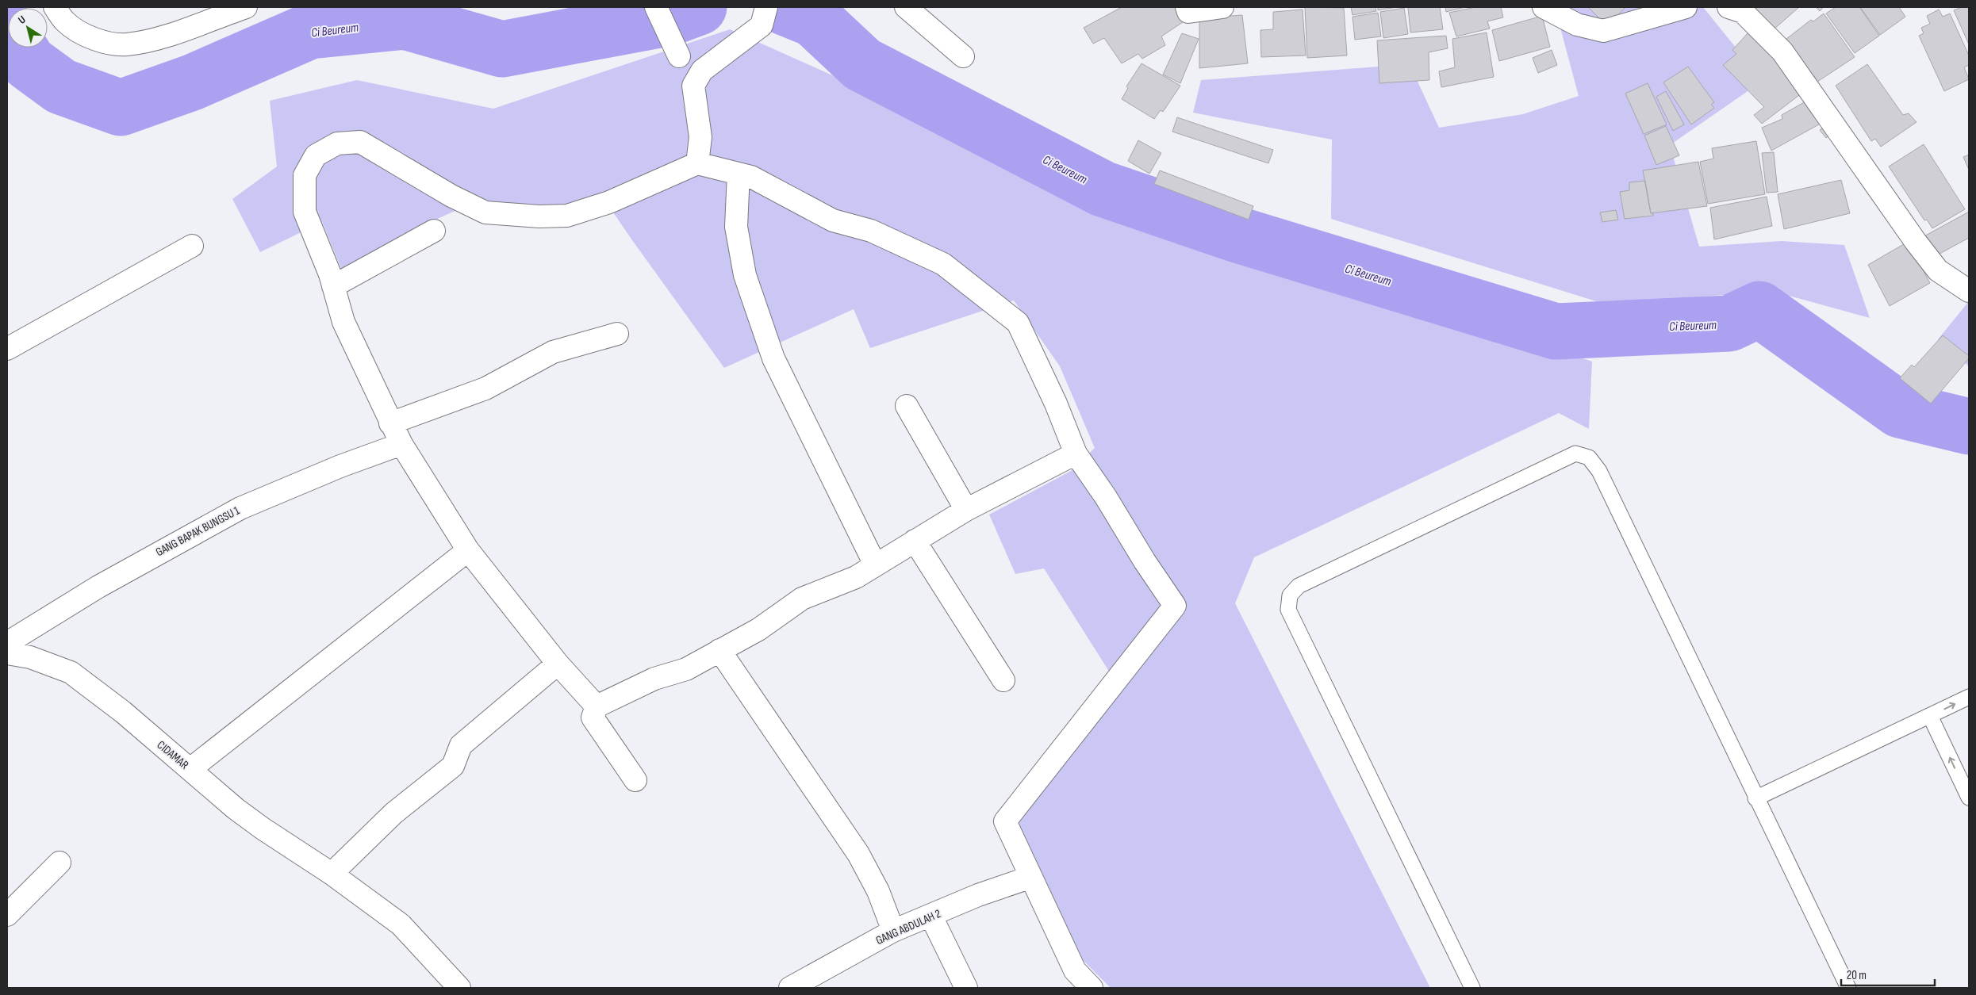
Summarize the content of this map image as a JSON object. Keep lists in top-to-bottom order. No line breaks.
{"streets":{"street":["GANG BAPAK BUNGSU 1","CIDAMAR","GANG ABDULAH 2"]},"water":["Ci Beureum"],"scale_bar":"20 m","north":"top left"}
